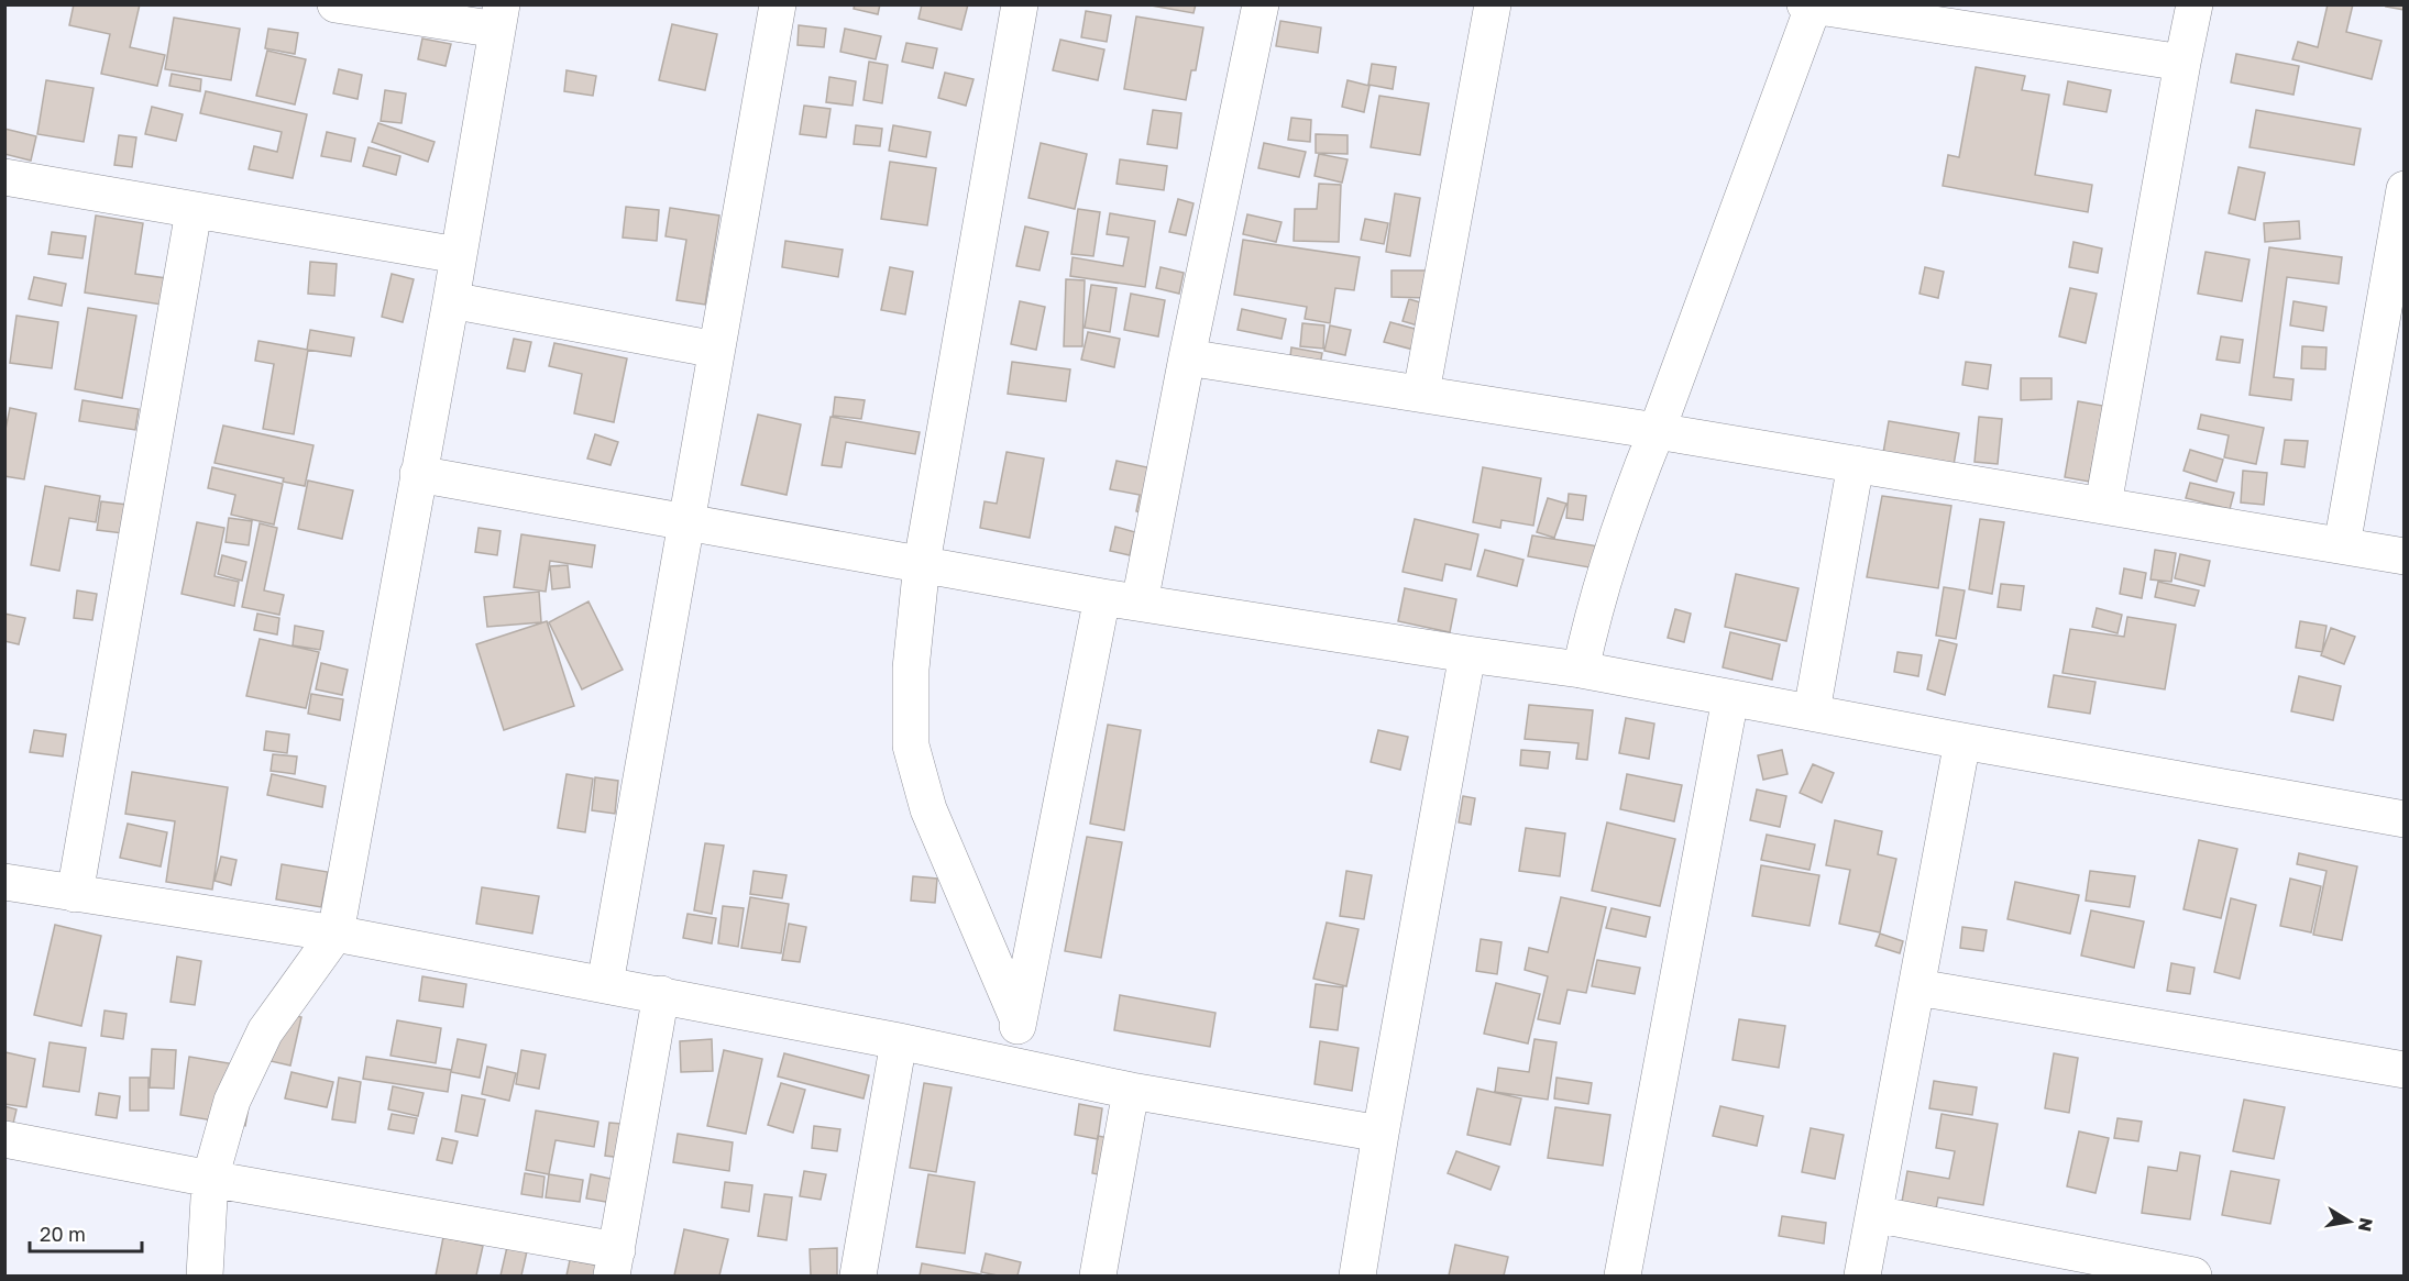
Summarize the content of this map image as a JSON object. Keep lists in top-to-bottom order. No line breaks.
{"scale_bar":"20 m","north":"right"}
